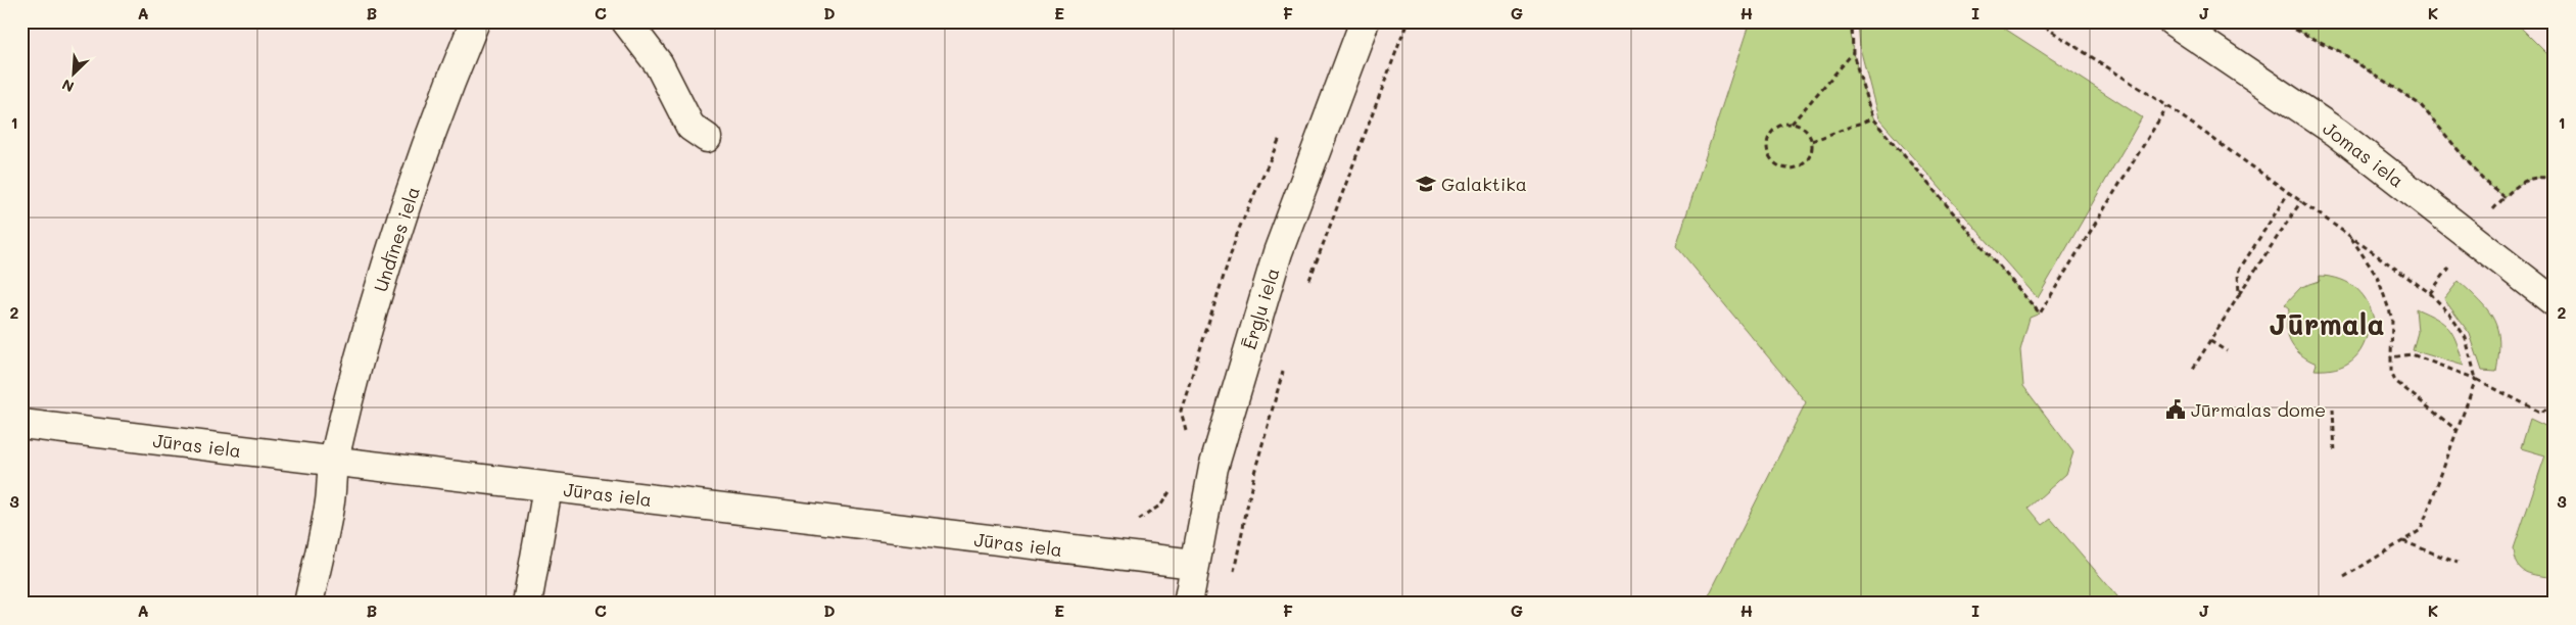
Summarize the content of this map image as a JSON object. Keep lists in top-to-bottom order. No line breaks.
{"streets":{"street":["Jomas iela","Undīnes iela","Ērgļu iela","Jūras iela"]},"crossings":[["Undīnes iela","Jūras iela"],["Ērgļu iela","Jūras iela"]],"districts":["Jūrmala"],"places":{"school or university":["Galaktika"],"public building":["Jūrmalas dome"]},"north":"bottom left","grid":{"columns":["A","B","C","D","E","F","G","H","I","J","K"],"rows":["1","2","3"]}}
